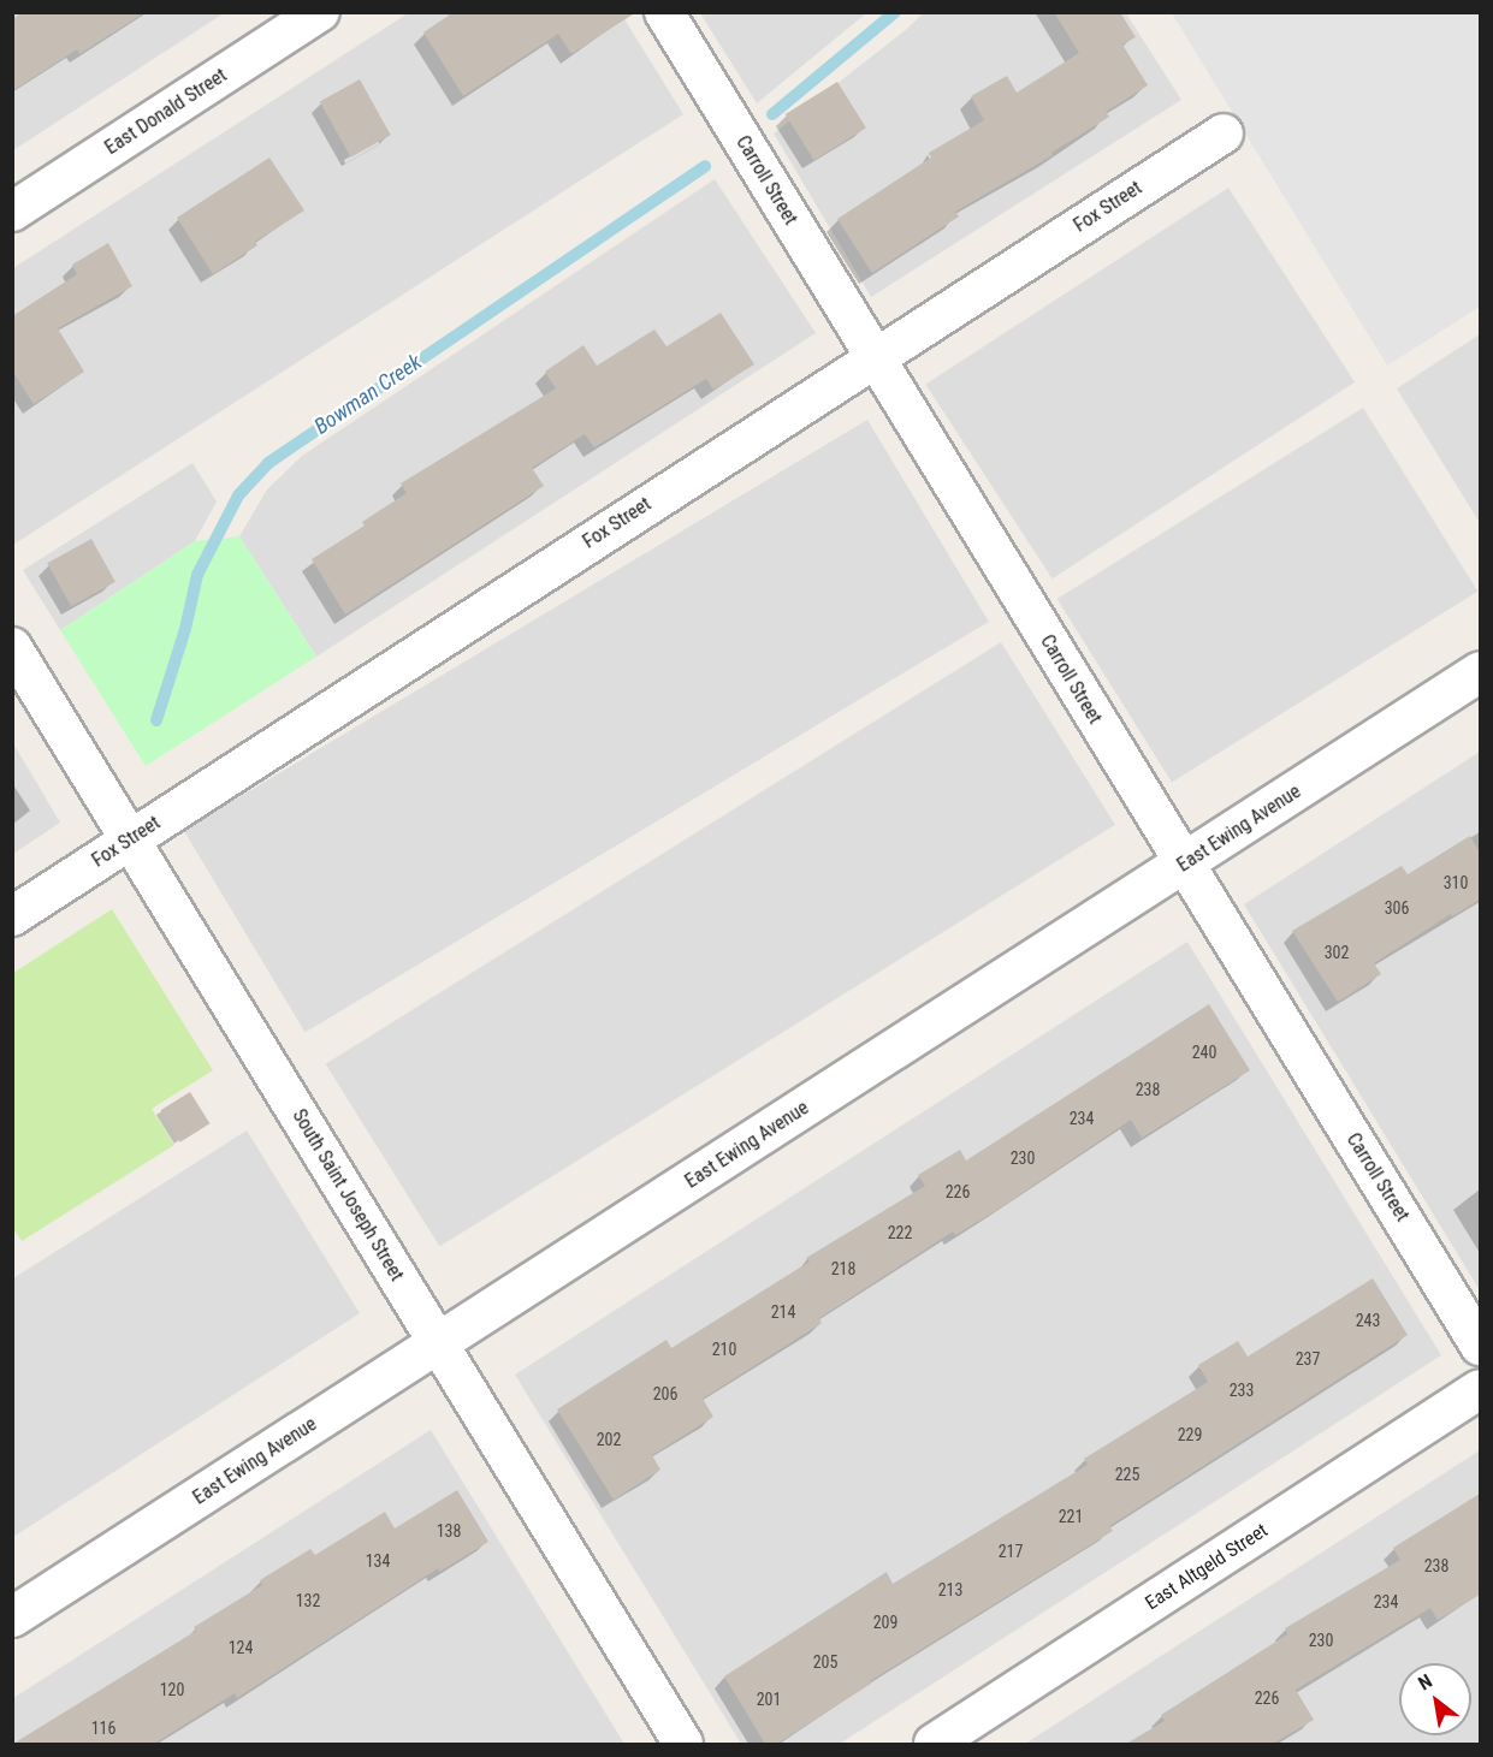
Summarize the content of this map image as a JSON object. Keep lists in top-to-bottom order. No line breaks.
{"streets":{"street":["East Donald Street","Carroll Street","Fox Street","East Ewing Avenue","South Saint Joseph Street","East Altgeld Street"]},"crossings":[["Carroll Street","Fox Street"],["Carroll Street","East Ewing Avenue"],["Fox Street","South Saint Joseph Street"],["East Ewing Avenue","South Saint Joseph Street"]],"water":["Bowman Creek"],"house_numbers":["310","306","302","240","238","234","230","226","222","218","214","243","210","237","233","206","229","202","225","221","138","217","134","238","213","132","234","209","230","124","205","120","226","201","116"],"north":"top left"}
